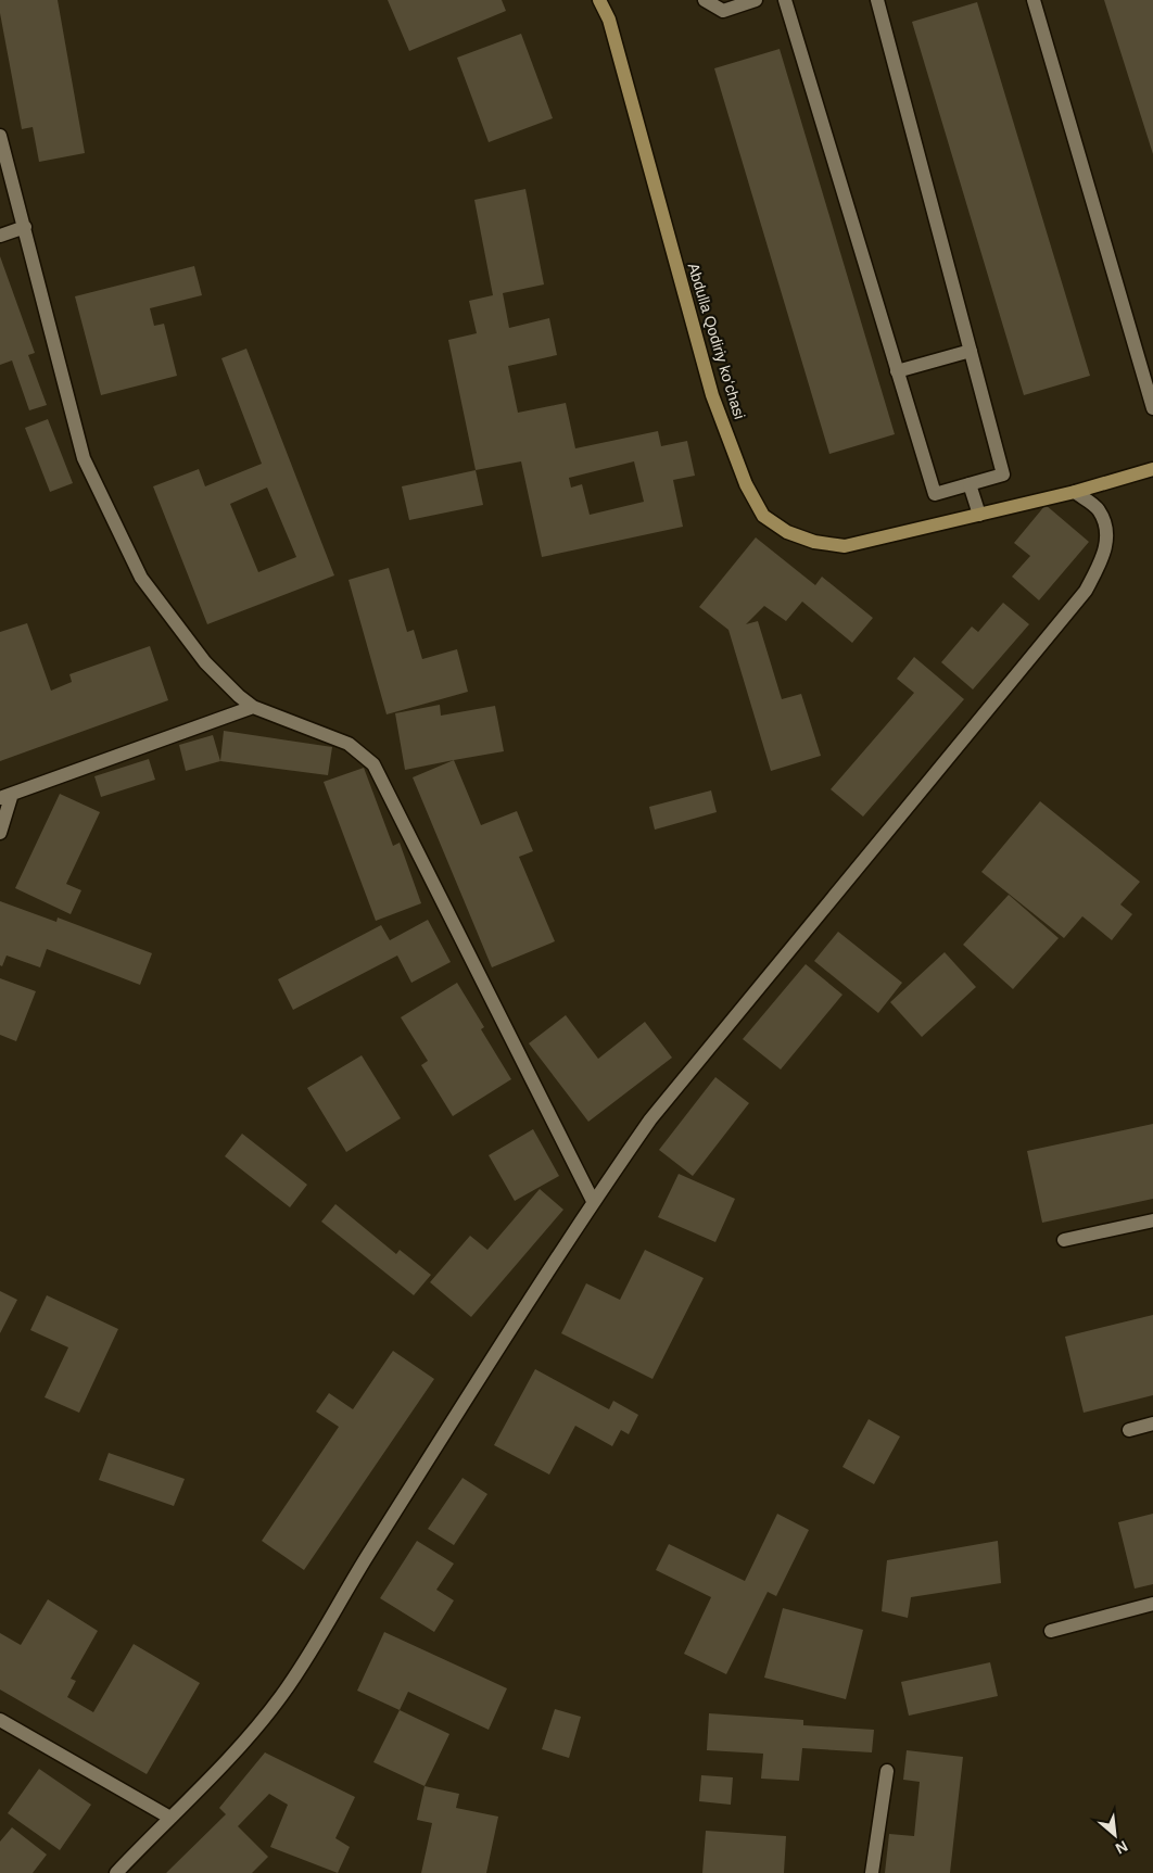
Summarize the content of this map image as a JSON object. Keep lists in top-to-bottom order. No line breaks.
{"streets":{"street":["Abdulla Qodiriy koʻchasi"]},"north":"bottom right"}
